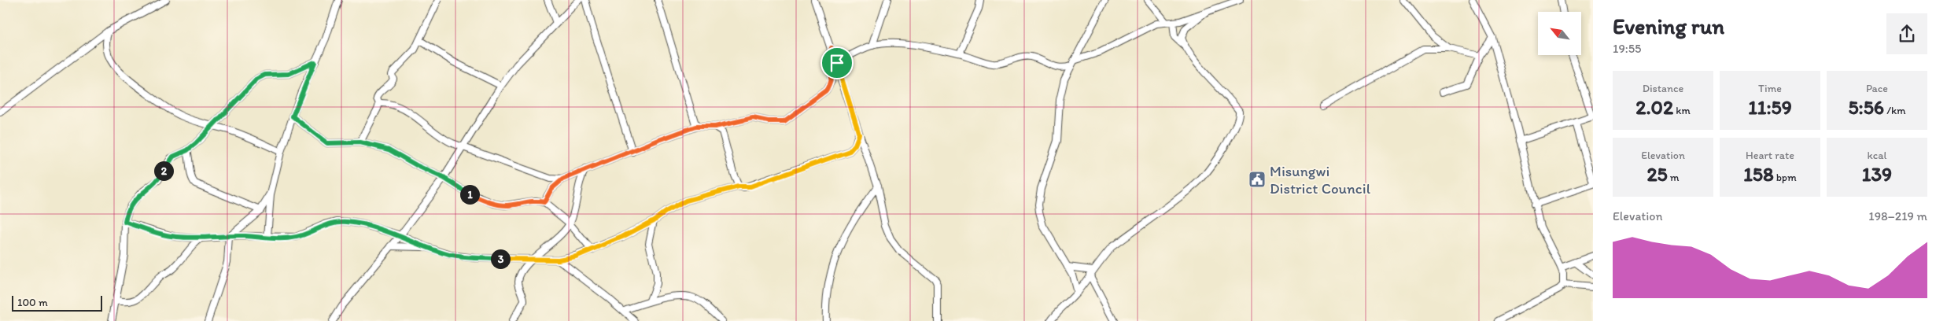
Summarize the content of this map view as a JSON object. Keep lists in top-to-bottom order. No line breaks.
{"places":{"public building":["Misungwi District Council"]},"scale_bar":"100 m","north":"top left","page":{"heading":["Evening run","19:55"],"stats":[["Distance","2.02 km"],["Time","11:59"],["Pace","5:56 /km"],["Elevation","25 m"],["Heart rate","158 bpm"],["kcal","139"]],"pins":["2","1","3"],"chart":["Elevation","198–219 m"],"scale":"100 m"}}
